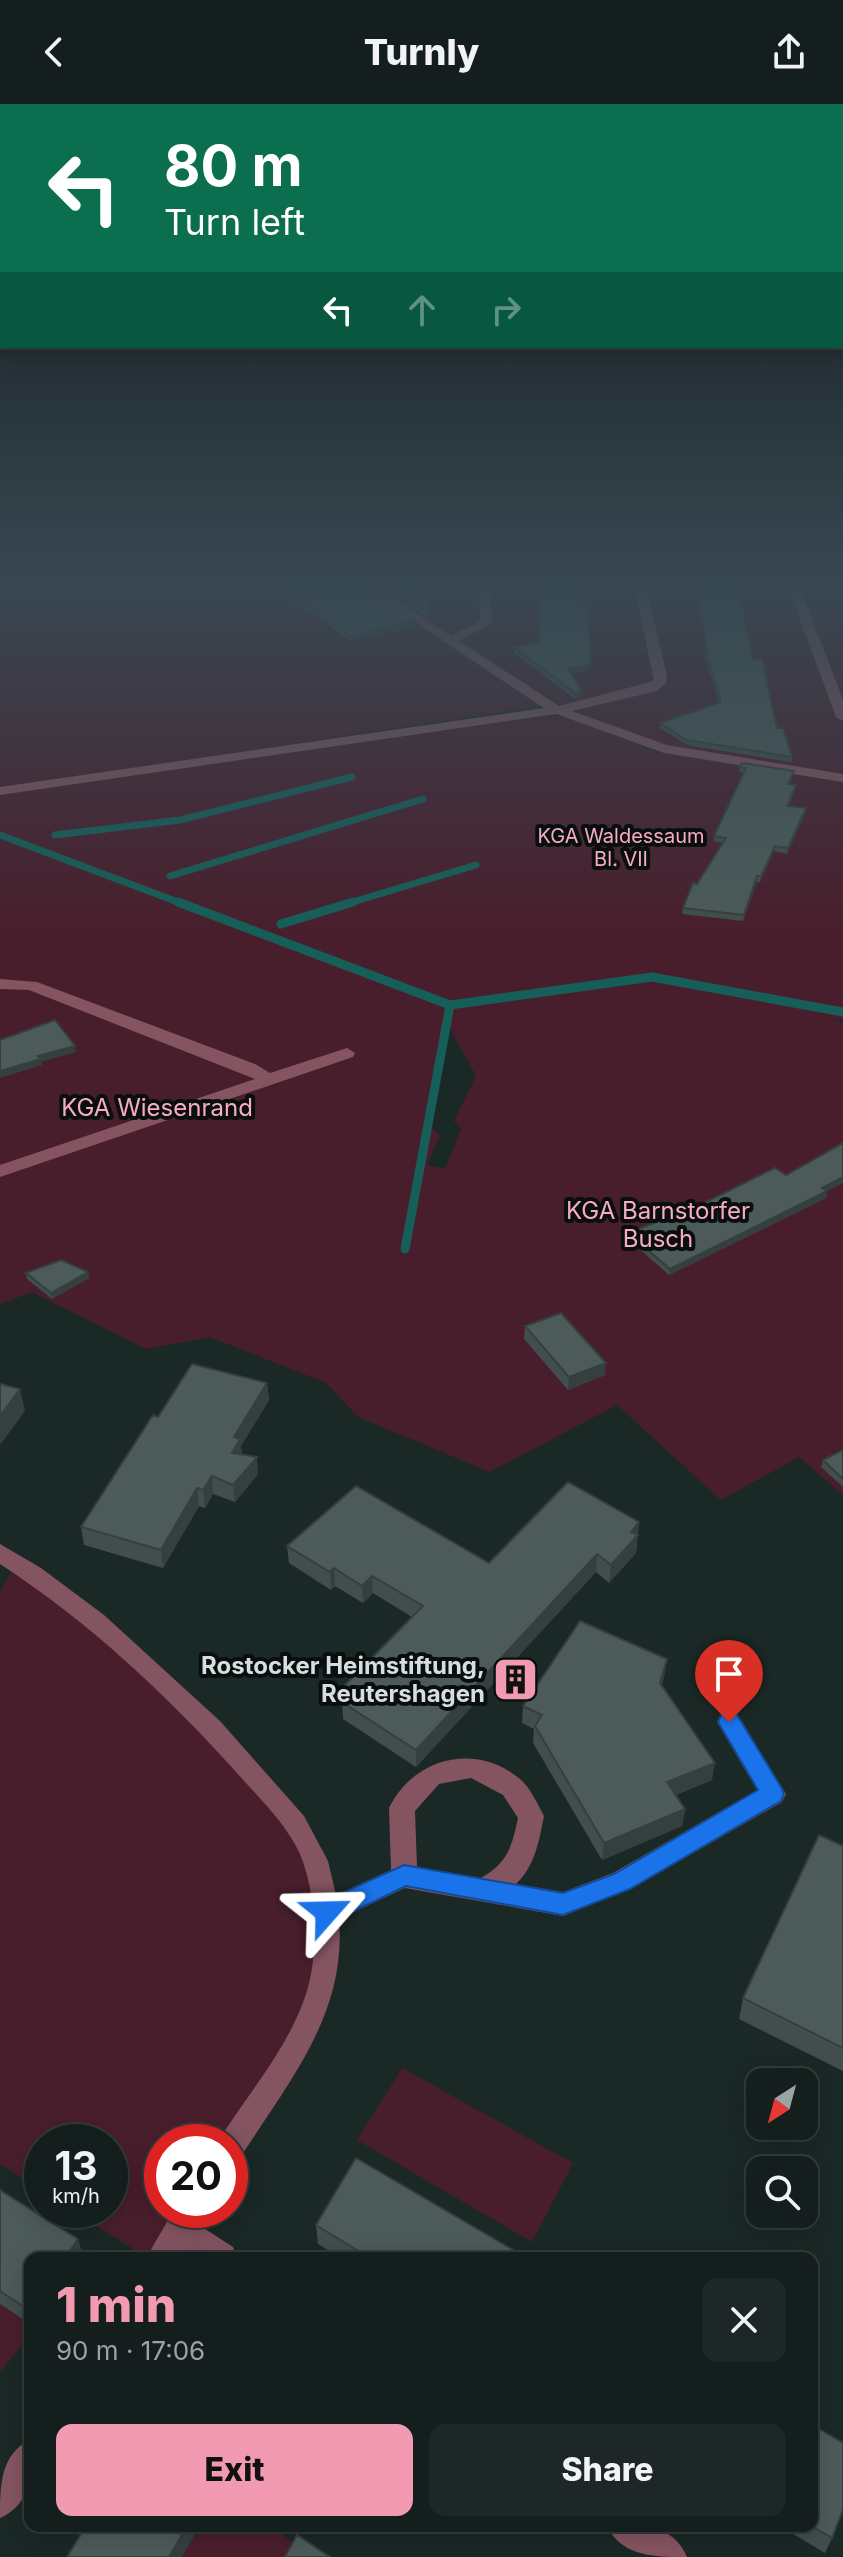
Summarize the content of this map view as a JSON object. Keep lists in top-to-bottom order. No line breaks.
{"parks":["KGA Waldessaum Bl. VII","KGA Wiesenrand","KGA Barnstorfer Busch"],"places":{"building":["Rostocker Heimstiftung, Reutershagen"]},"north":"bottom left","page":{"header":"Turnly","turn":["80 m","Turn left"],"speed":"13 km/h","limit":"20","heading":["1 min","90 m · 17:06"],"buttons":["Exit","Share"]}}
